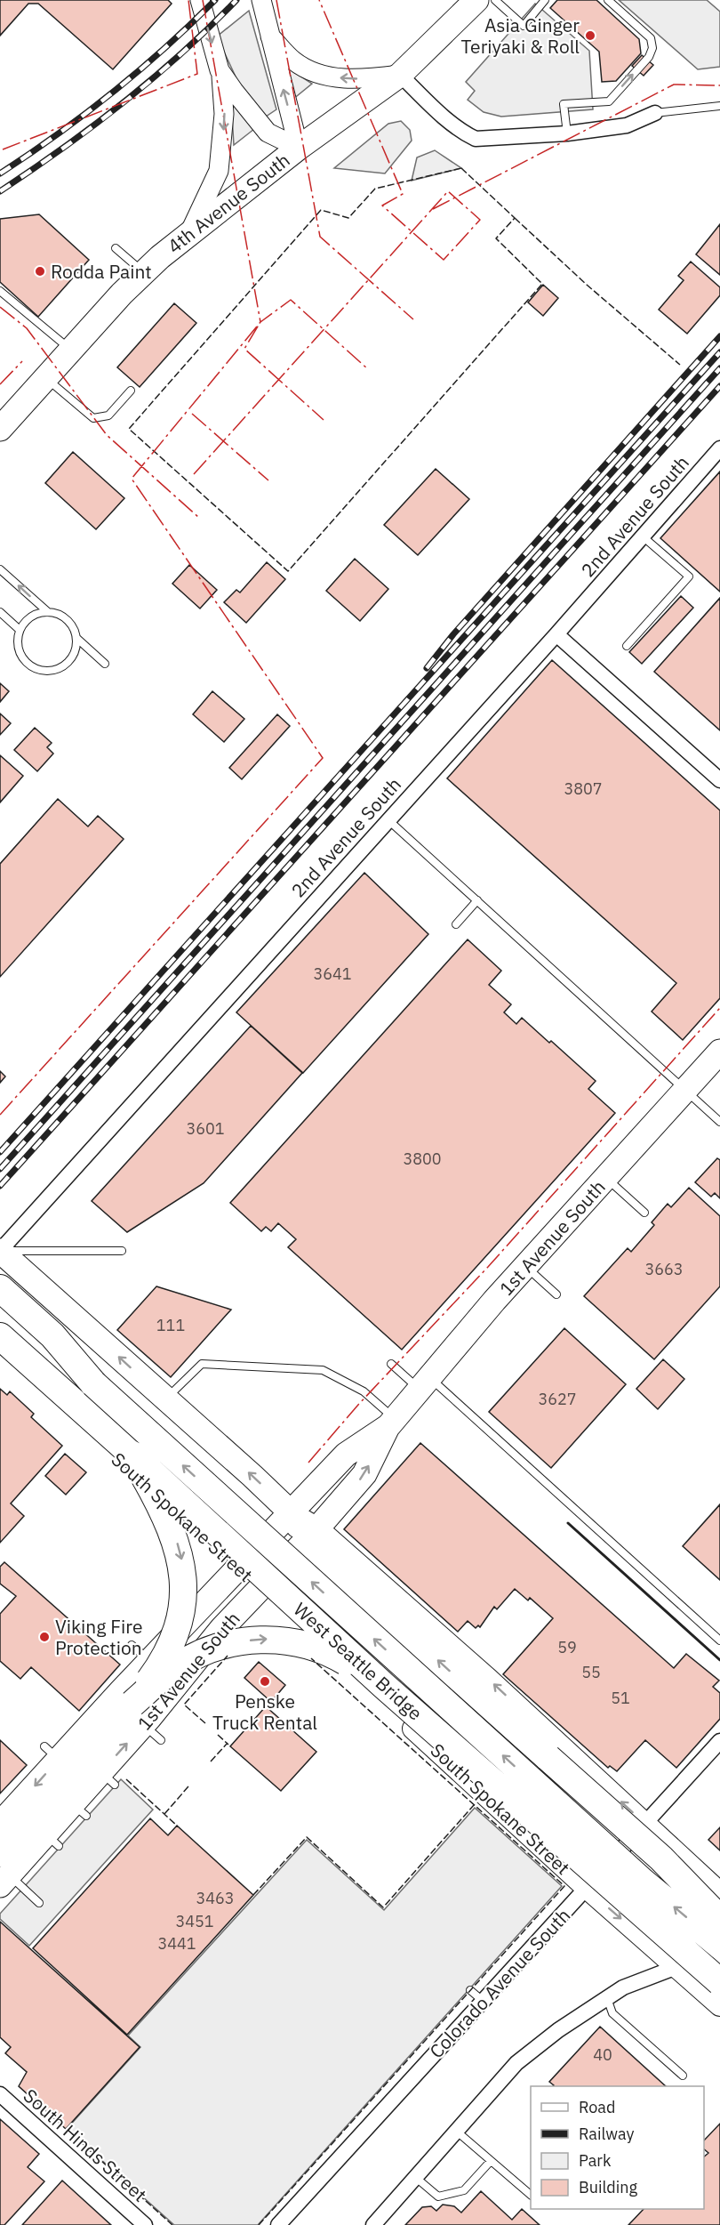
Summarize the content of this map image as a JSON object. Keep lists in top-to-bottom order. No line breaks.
{"streets":{"highway":["West Seattle Bridge"],"main road":["4th Avenue South","1st Avenue South","South Spokane Street"],"street":["2nd Avenue South","Colorado Avenue South","South Hinds Street"]},"crossings":[["1st Avenue South","South Spokane Street"],["South Spokane Street","West Seattle Bridge"],["South Spokane Street","Colorado Avenue South"]],"places":["Asia Ginger Teriyaki & Roll","Rodda Paint","Viking Fire Protection","Penske Truck Rental"],"house_numbers":["3807","3641","3601","3800","3663","111","3627","59","55","51","3463","3451","3441","40"],"legend":["Road","Railway","Park","Building"]}
